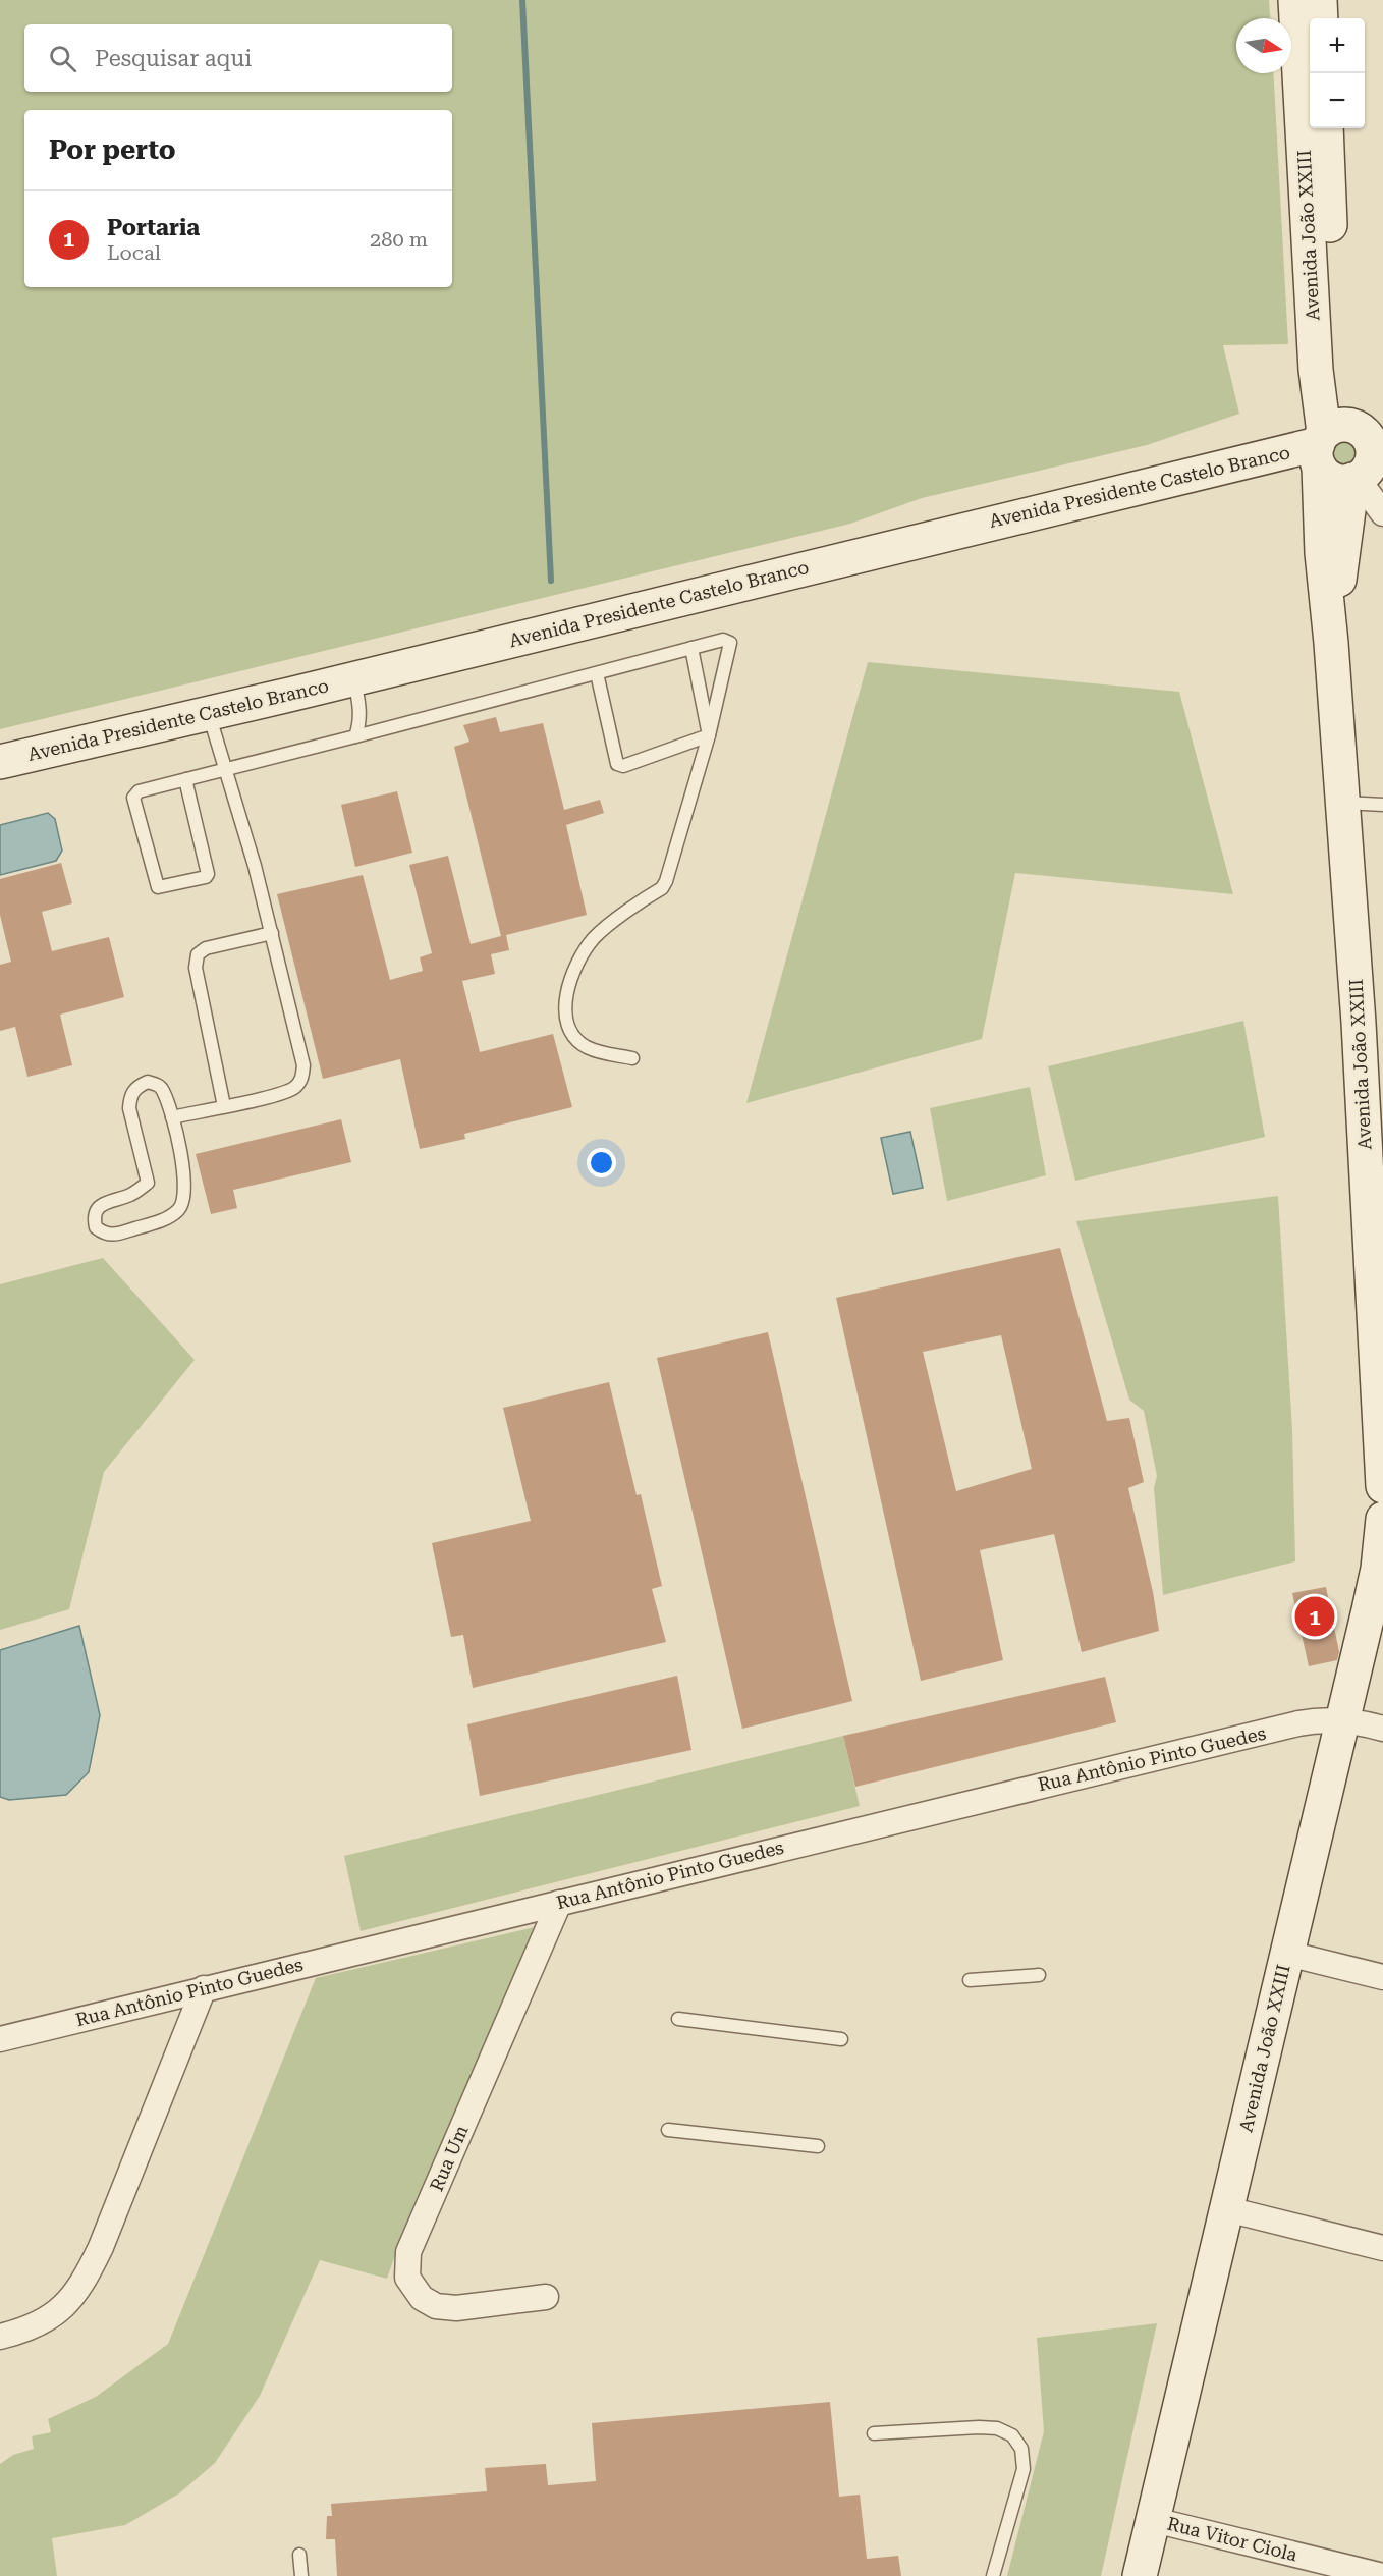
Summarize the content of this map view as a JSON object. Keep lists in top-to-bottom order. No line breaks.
{"streets":{"main road":["Avenida João XXIII","Avenida Presidente Castelo Branco"],"street":["Rua Antônio Pinto Guedes","Rua Um","Rua Vitor Ciola"]},"crossings":[["Avenida João XXIII","Avenida Presidente Castelo Branco"],["Avenida João XXIII","Rua Antônio Pinto Guedes"],["Avenida João XXIII","Rua Vitor Ciola"],["Rua Antônio Pinto Guedes","Rua Um"]],"north":"right","page":{"map_buttons":["+","−"],"search":"Pesquisar aqui","heading":"Por perto","list":[{"mark":"1","name":"Portaria","note":"Local","value":"280 m"}],"pins":"1"}}
